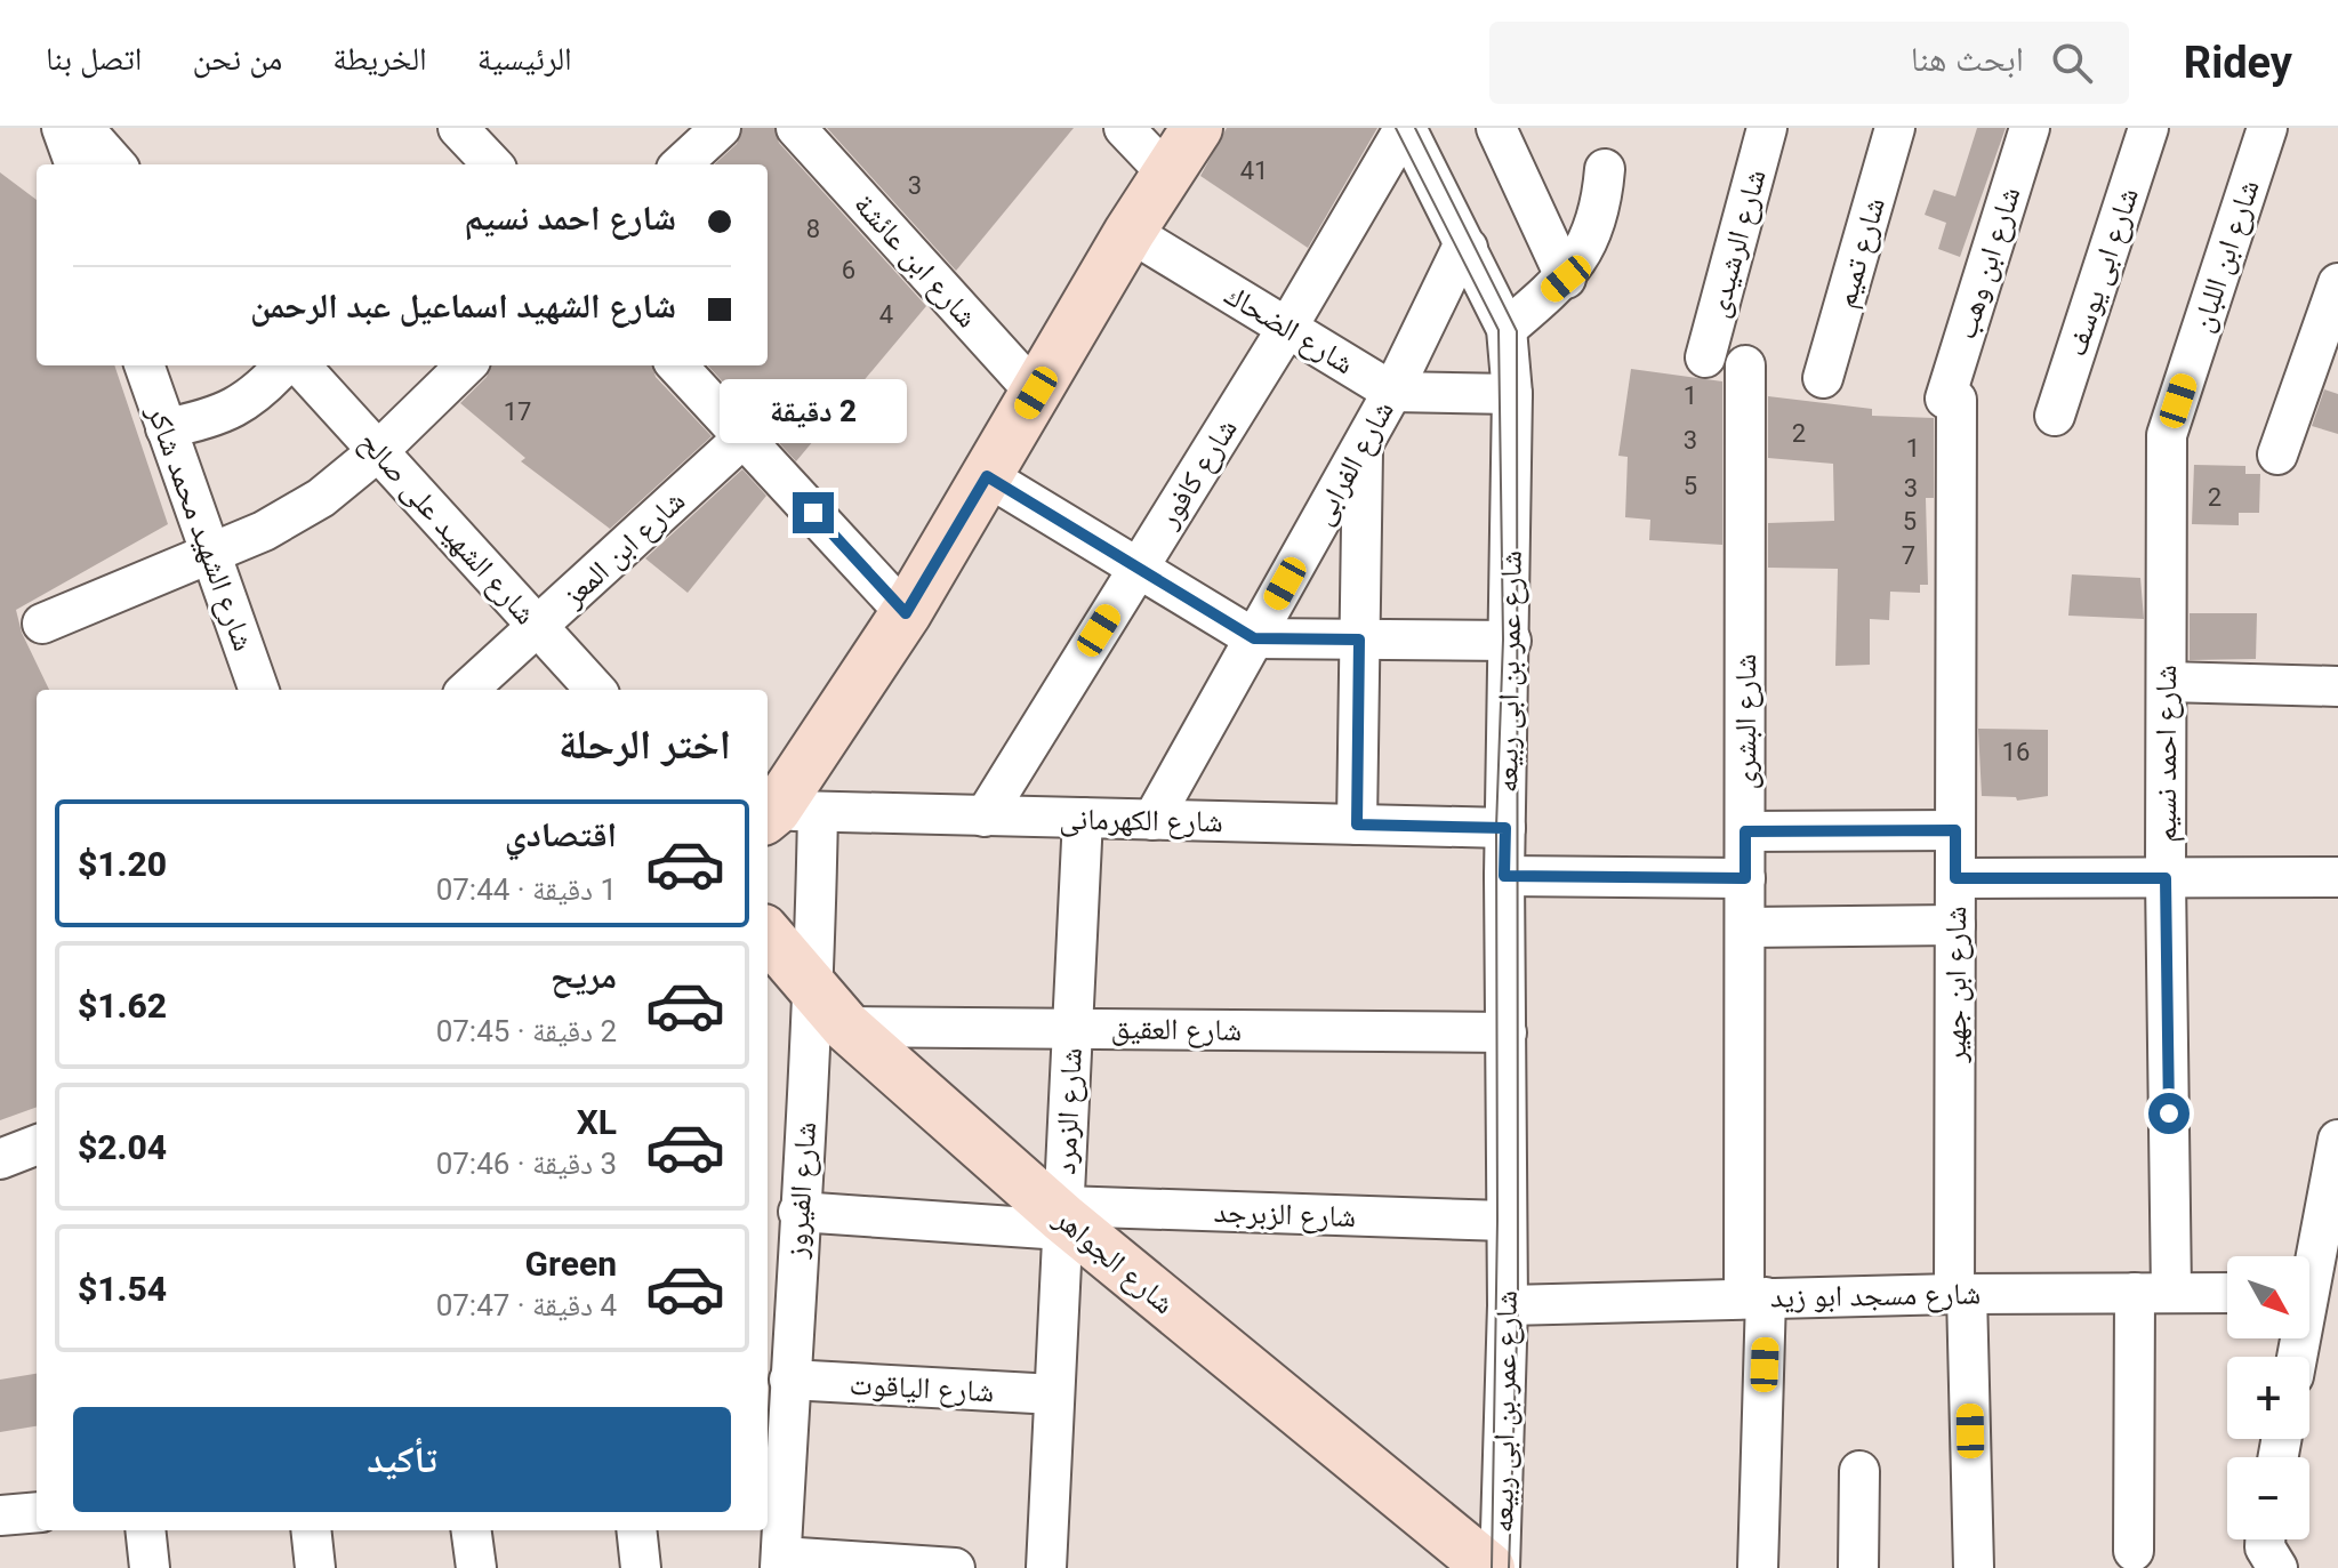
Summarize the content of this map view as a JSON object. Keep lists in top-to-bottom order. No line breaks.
{"streets":{"main road":["شارع الجواهر"],"street":["شارع الرشيدى","شارع تميم","شارع ابن اللبان","شارع ابن عائشة","شارع ابن وهب","شارع ابى يوسف","شارع الضحاك","شارع الفرابى","شارع كافور","شارع الشهيد محمد شاكر","شارع الشهيد على صالح","شارع ابن المعز","شارع عمر بن ابى ربيعه","شارع البشرى","شارع احمد نسيم","شارع الكهرمانى","شارع ابن جهير","شارع العقيق","شارع الزمرد","شارع الفيروز","شارع الزبرجد","شارع مسجد ابو زيد","شارع الياقوت"]},"crossings":[["شارع ابن اللبان","شارع احمد نسيم"],["شارع ابن وهب","شارع ابن جهير"],["شارع الضحاك","شارع الفرابى"],["شارع الضحاك","شارع كافور"],["شارع الفرابى","شارع عمر بن ابى ربيعه"],["شارع الفرابى","شارع الكهرمانى"],["شارع كافور","شارع عمر بن ابى ربيعه"],["شارع كافور","شارع الكهرمانى"],["شارع الشهيد على صالح","شارع ابن المعز"],["شارع عمر بن ابى ربيعه","شارع الكهرمانى"],["شارع عمر بن ابى ربيعه","شارع العقيق"],["شارع عمر بن ابى ربيعه","شارع الزبرجد"],["شارع عمر بن ابى ربيعه","شارع مسجد ابو زيد"],["شارع البشرى","شارع مسجد ابو زيد"],["شارع احمد نسيم","شارع مسجد ابو زيد"],["شارع الكهرمانى","شارع الزمرد"],["شارع الكهرمانى","شارع الفيروز"],["شارع ابن جهير","شارع مسجد ابو زيد"],["شارع العقيق","شارع الزمرد"],["شارع العقيق","شارع الفيروز"],["شارع العقيق","شارع الجواهر"],["شارع الزمرد","شارع الزبرجد"],["شارع الزمرد","شارع الجواهر"],["شارع الزمرد","شارع الياقوت"],["شارع الفيروز","شارع الزبرجد"],["شارع الفيروز","شارع الجواهر"],["شارع الفيروز","شارع الياقوت"],["شارع الزبرجد","شارع الجواهر"]],"house_numbers":["41","3","8","6","4","1","17","2","3","1","5","3","2","5","7","16"],"north":"bottom right","page":{"header":"Ridey","search":"ابحث هنا","nav":["الرئيسية","الخريطة","من نحن","اتصل بنا"],"banner":["شارع احمد نسيم","شارع الشهيد اسماعيل عبد الرحمن"],"bubble":"2 دقيقة","heading":"اختر الرحلة","list":[{"name":"اقتصادي","note":"1 دقيقة · 07:44","value":"$1.20"},{"name":"مريح","note":"2 دقيقة · 07:45","value":"$1.62"},{"name":"XL","note":"3 دقيقة · 07:46","value":"$2.04"},{"name":"Green","note":"4 دقيقة · 07:47","value":"$1.54"}],"map_buttons":["+","−"],"buttons":"تأكيد"}}
